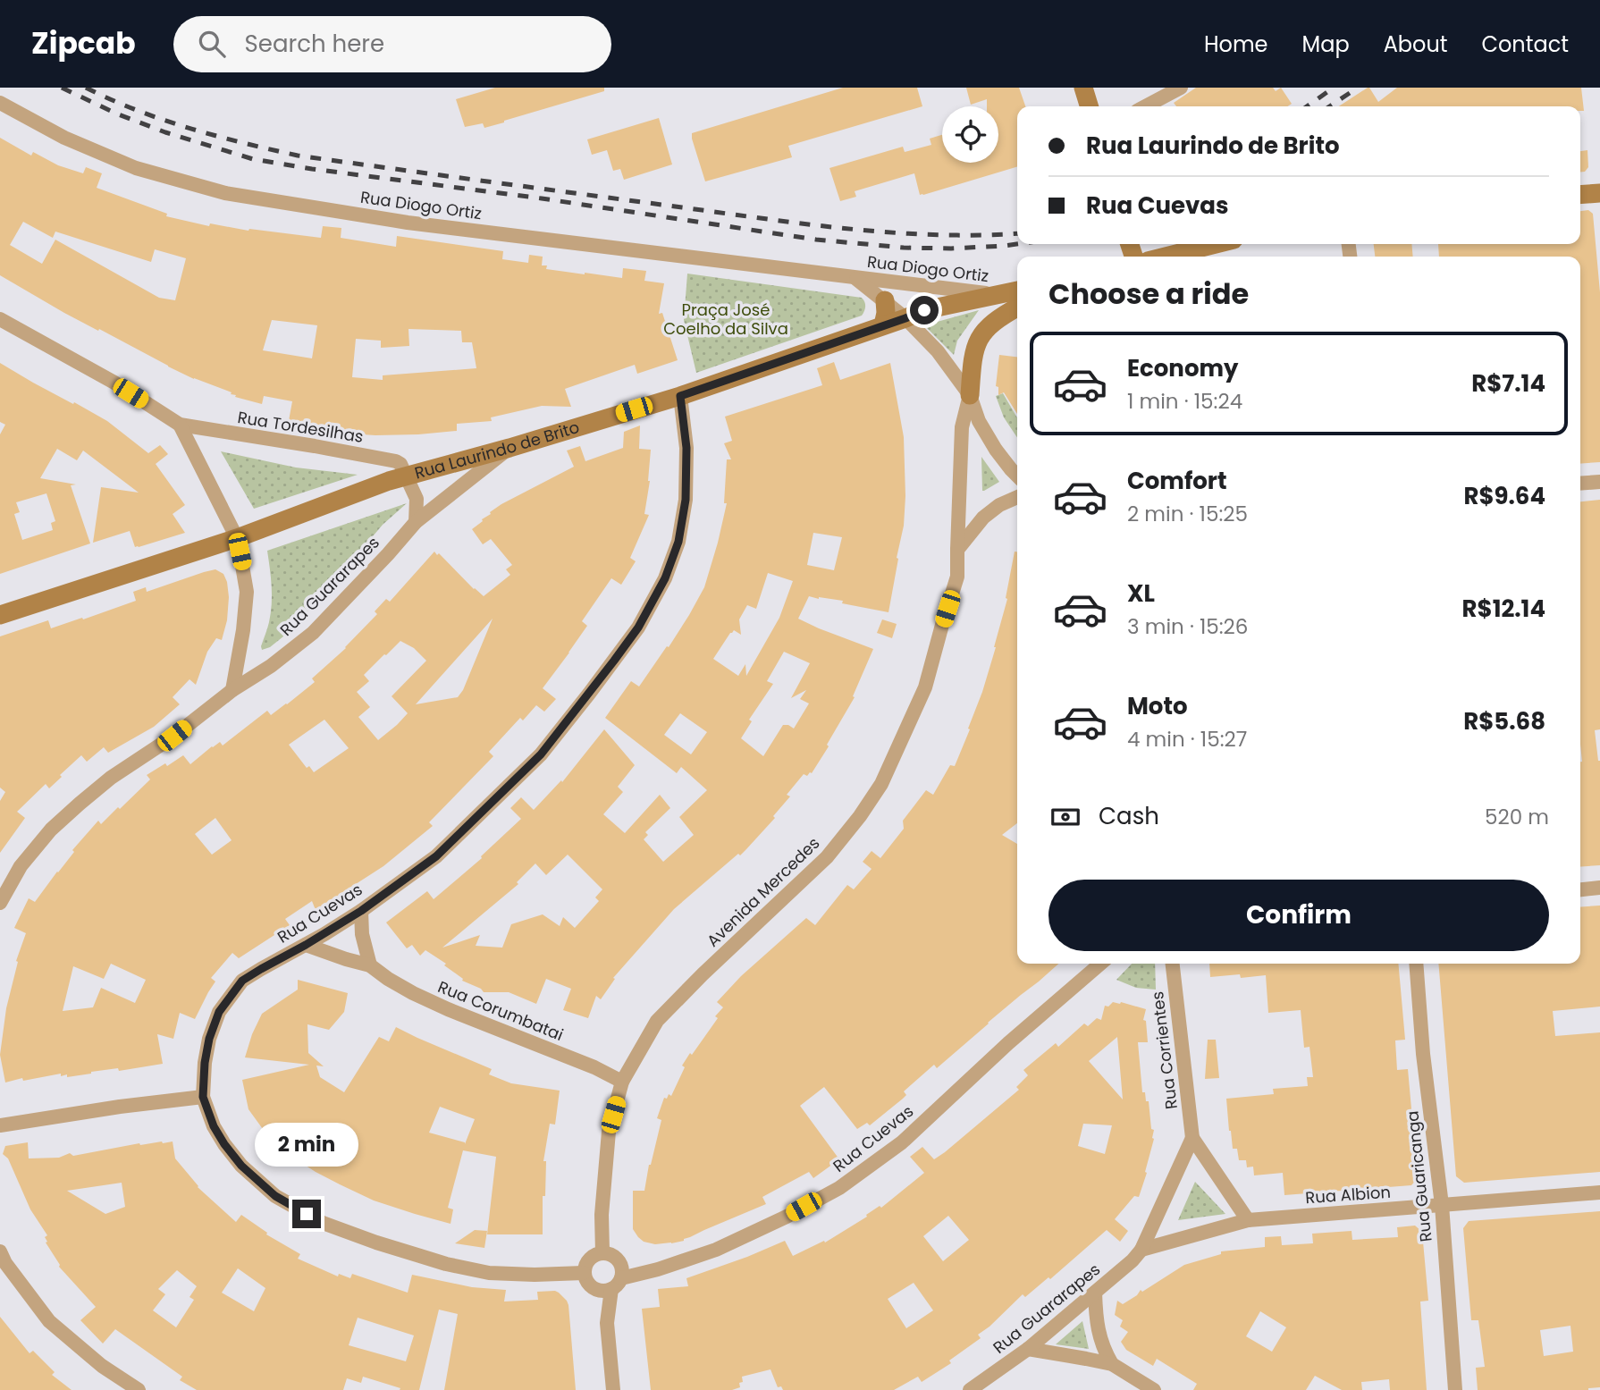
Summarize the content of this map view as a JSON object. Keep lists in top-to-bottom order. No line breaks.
{"streets":{"street":["Rua Diogo Ortiz","Rua Tordesilhas","Rua Laurindo de Brito","Rua Guararapes","Avenida Mercedes","Rua Cuevas","Rua Corumbatai","Rua Corrientes","Rua Guaricanga","Rua Albion"]},"crossings":[["Rua Diogo Ortiz","Rua Laurindo de Brito"],["Rua Tordesilhas","Rua Laurindo de Brito"],["Rua Laurindo de Brito","Rua Guararapes"],["Rua Laurindo de Brito","Rua Cuevas"],["Rua Guararapes","Rua Albion"],["Avenida Mercedes","Rua Cuevas"],["Avenida Mercedes","Rua Corumbatai"],["Rua Cuevas","Rua Corumbatai"],["Rua Guaricanga","Rua Albion"]],"parks":["Praça José Coelho da Silva"],"page":{"header":"Zipcab","search":"Search here","nav":["Home","Map","About","Contact"],"banner":["Rua Laurindo de Brito","Rua Cuevas"],"heading":"Choose a ride","list":[{"name":"Economy","note":"1 min · 15:24","value":"R$7.14"},{"name":"Comfort","note":"2 min · 15:25","value":"R$9.64"},{"name":"XL","note":"3 min · 15:26","value":"R$12.14"},{"name":"Moto","note":"4 min · 15:27","value":"R$5.68"}],"pay":["Cash","520 m"],"buttons":"Confirm","bubble":"2 min"}}
